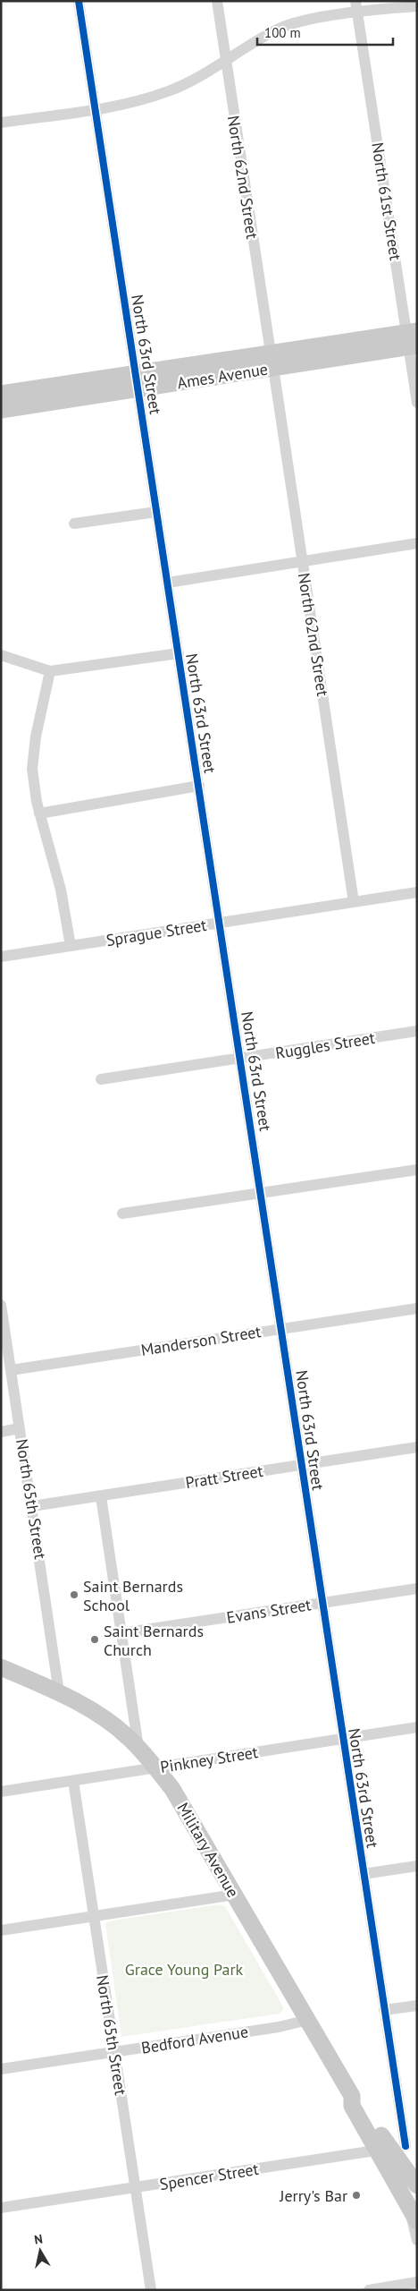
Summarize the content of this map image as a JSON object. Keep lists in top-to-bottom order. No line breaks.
{"streets":{"main road":["Ames Avenue","Military Avenue"],"street":["North 62nd Street","North 61st Street","North 63rd Street","Sprague Street","Ruggles Street","Manderson Street","Pratt Street","North 65th Street","Evans Street","Pinkney Street","Bedford Avenue","Spencer Street"]},"crossings":[["North 62nd Street","Ames Avenue"],["North 62nd Street","Sprague Street"],["North 61st Street","Ames Avenue"],["North 63rd Street","Ames Avenue"],["North 63rd Street","Sprague Street"],["North 63rd Street","Ruggles Street"],["North 63rd Street","Manderson Street"],["North 63rd Street","Pratt Street"],["North 63rd Street","Evans Street"],["North 63rd Street","Pinkney Street"],["North 63rd Street","Spencer Street"],["Manderson Street","North 65th Street"],["Pratt Street","North 65th Street"],["North 65th Street","Pinkney Street"],["North 65th Street","Military Avenue"],["North 65th Street","Bedford Avenue"],["North 65th Street","Spencer Street"],["Pinkney Street","Military Avenue"],["Military Avenue","Bedford Avenue"],["Military Avenue","Spencer Street"]],"parks":["Grace Young Park"],"places":["Saint Bernards School","Saint Bernards Church","Jerry's Bar"],"scale_bar":"100 m","north":"top"}
